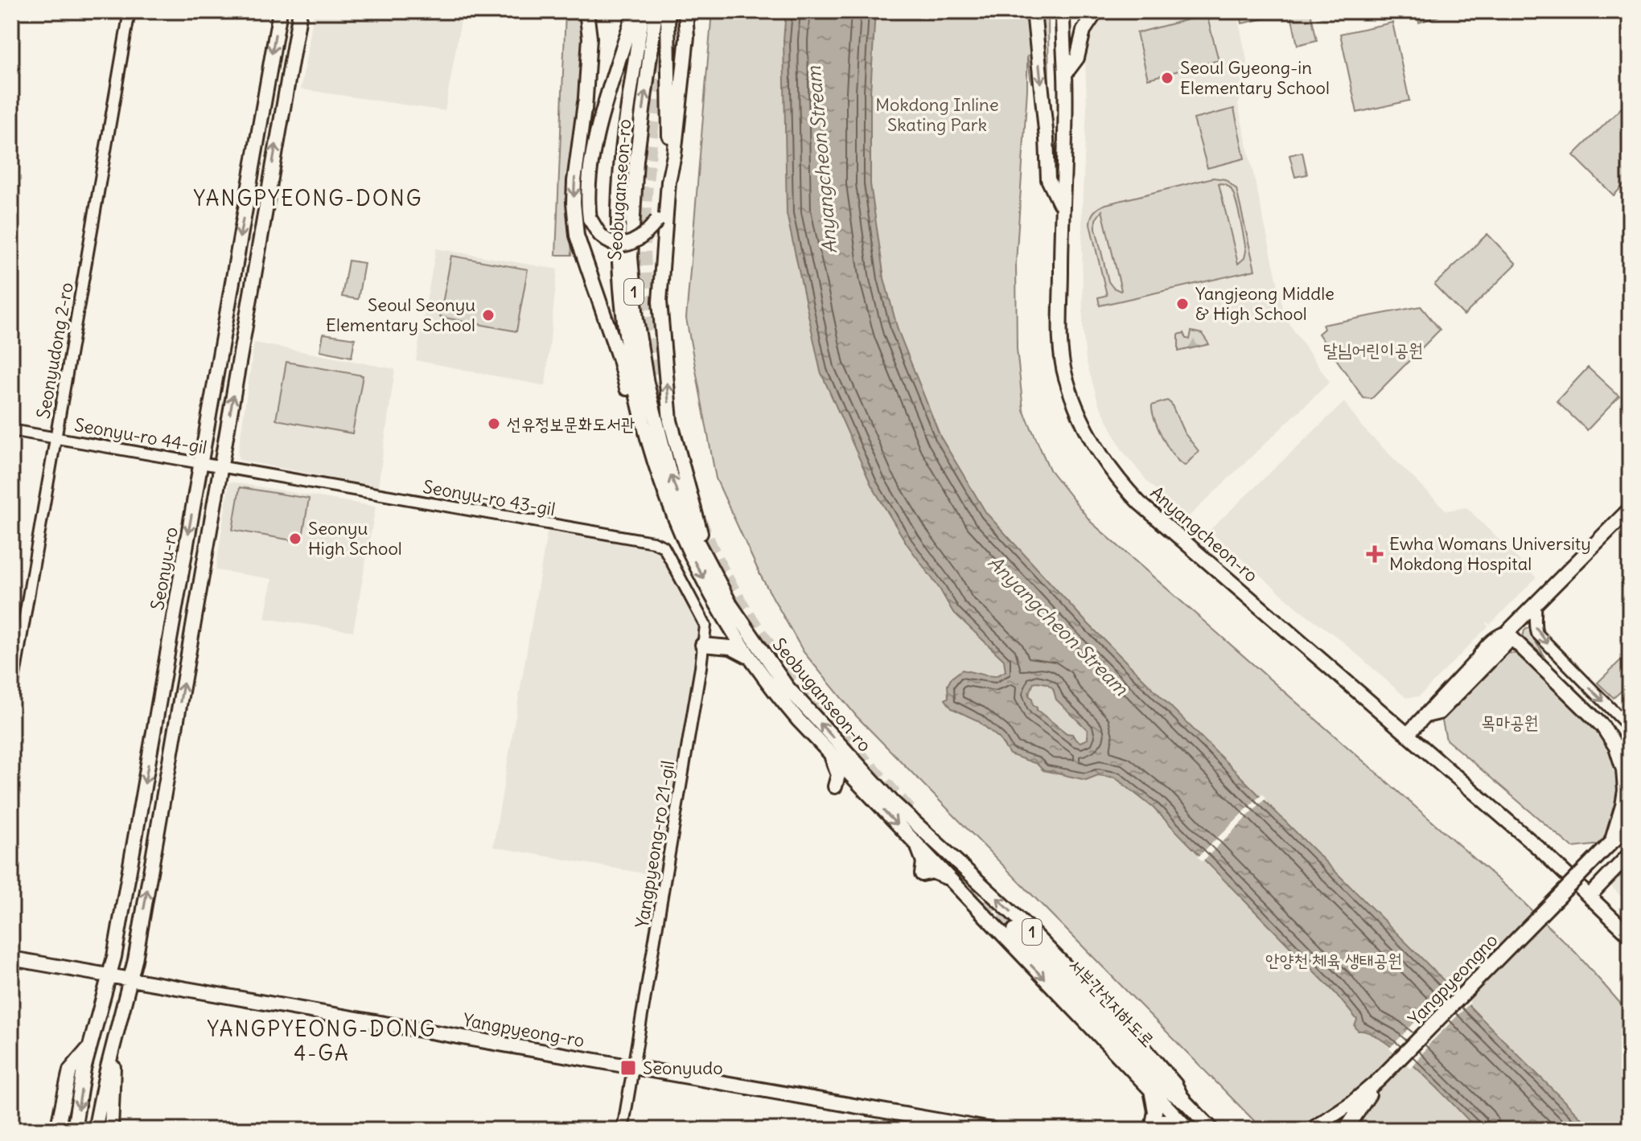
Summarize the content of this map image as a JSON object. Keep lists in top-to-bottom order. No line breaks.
{"streets":{"highway":["서부간선지하도로"],"main road":["Seobuganseon-ro","1","Anyangcheon-ro","Seonyu-ro","Yangpyeongno","Yangpyeong-ro"],"street":["Seonyudong 2-ro","Seonyu-ro 44-gil","Seonyu-ro 43-gil","Yangpyeong-ro 21-gil"]},"crossings":[["Seobuganseon-ro","서부간선지하도로"],["Seonyudong 2-ro","Seonyu-ro 44-gil"],["Seonyu-ro 44-gil","Seonyu-ro 43-gil"],["Seonyu-ro 44-gil","Seonyu-ro"],["Seonyu-ro 43-gil","Yangpyeong-ro 21-gil"],["Seonyu-ro","Yangpyeong-ro"],["Yangpyeong-ro 21-gil","Yangpyeong-ro"]],"districts":["YANGPYEONG-DONG","YANGPYEONG-DONG 4-GA"],"water":["Anyangcheon Stream"],"parks":["Mokdong Inline Skating Park","달님어린이공원","목마공원","안양천 체육 생태공원"],"places":{"other":["Seoul Gyeong-in Elementary School","Yangjeong Middle & High School","Seoul Seonyu Elementary School","선유정보문화도서관","Seonyu High School"],"health":["Ewha Womans University Mokdong Hospital"],"transit":["Seonyudo"]}}
